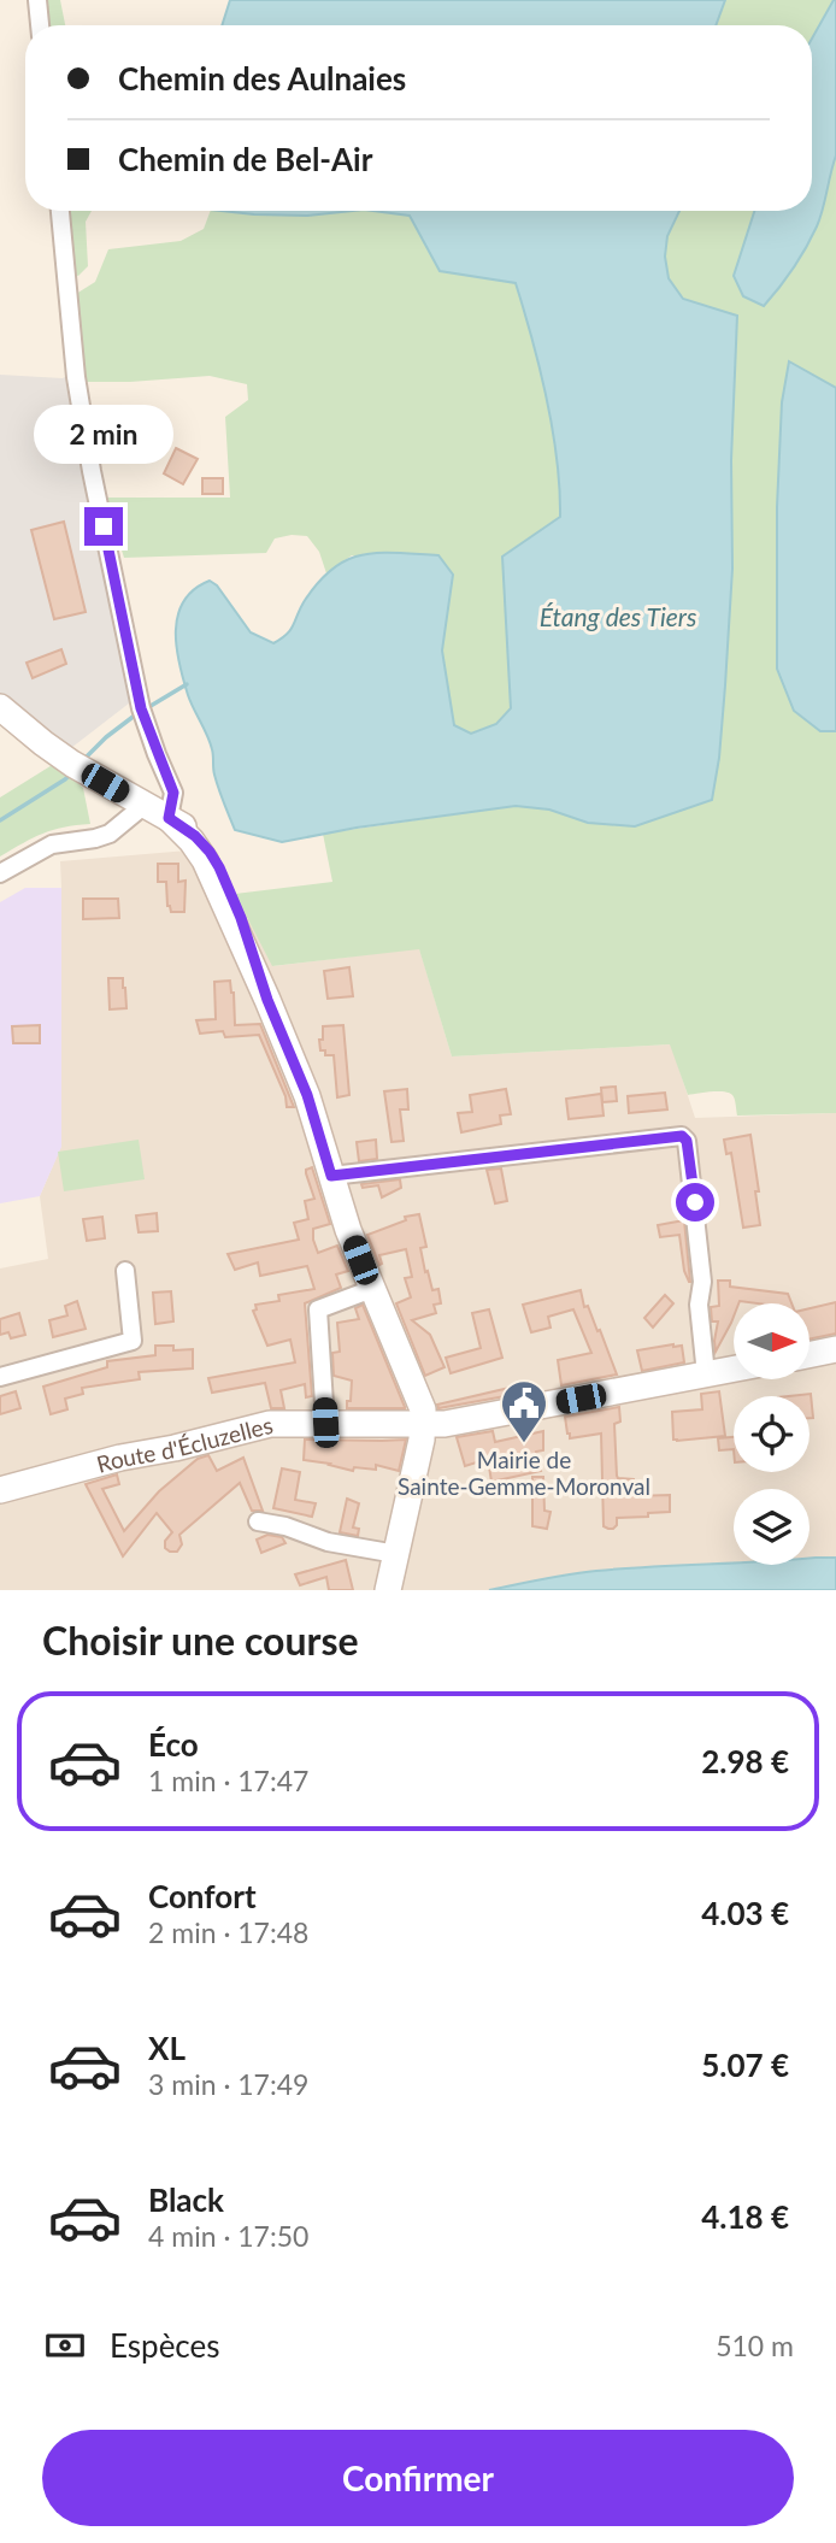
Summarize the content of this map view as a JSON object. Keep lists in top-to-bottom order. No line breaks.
{"streets":{"street":["Route d'Écluzelles"]},"water":["Étang des Tiers"],"places":{"public building":["Mairie de Sainte-Gemme-Moronval"]},"north":"right","page":{"banner":["Chemin des Aulnaies","Chemin de Bel-Air"],"bubble":"2 min","heading":"Choisir une course","list":[{"name":"Éco","note":"1 min · 17:47","value":"2.98 €"},{"name":"Confort","note":"2 min · 17:48","value":"4.03 €"},{"name":"XL","note":"3 min · 17:49","value":"5.07 €"},{"name":"Black","note":"4 min · 17:50","value":"4.18 €"}],"pay":["Espèces","510 m"],"buttons":"Confirmer"}}
